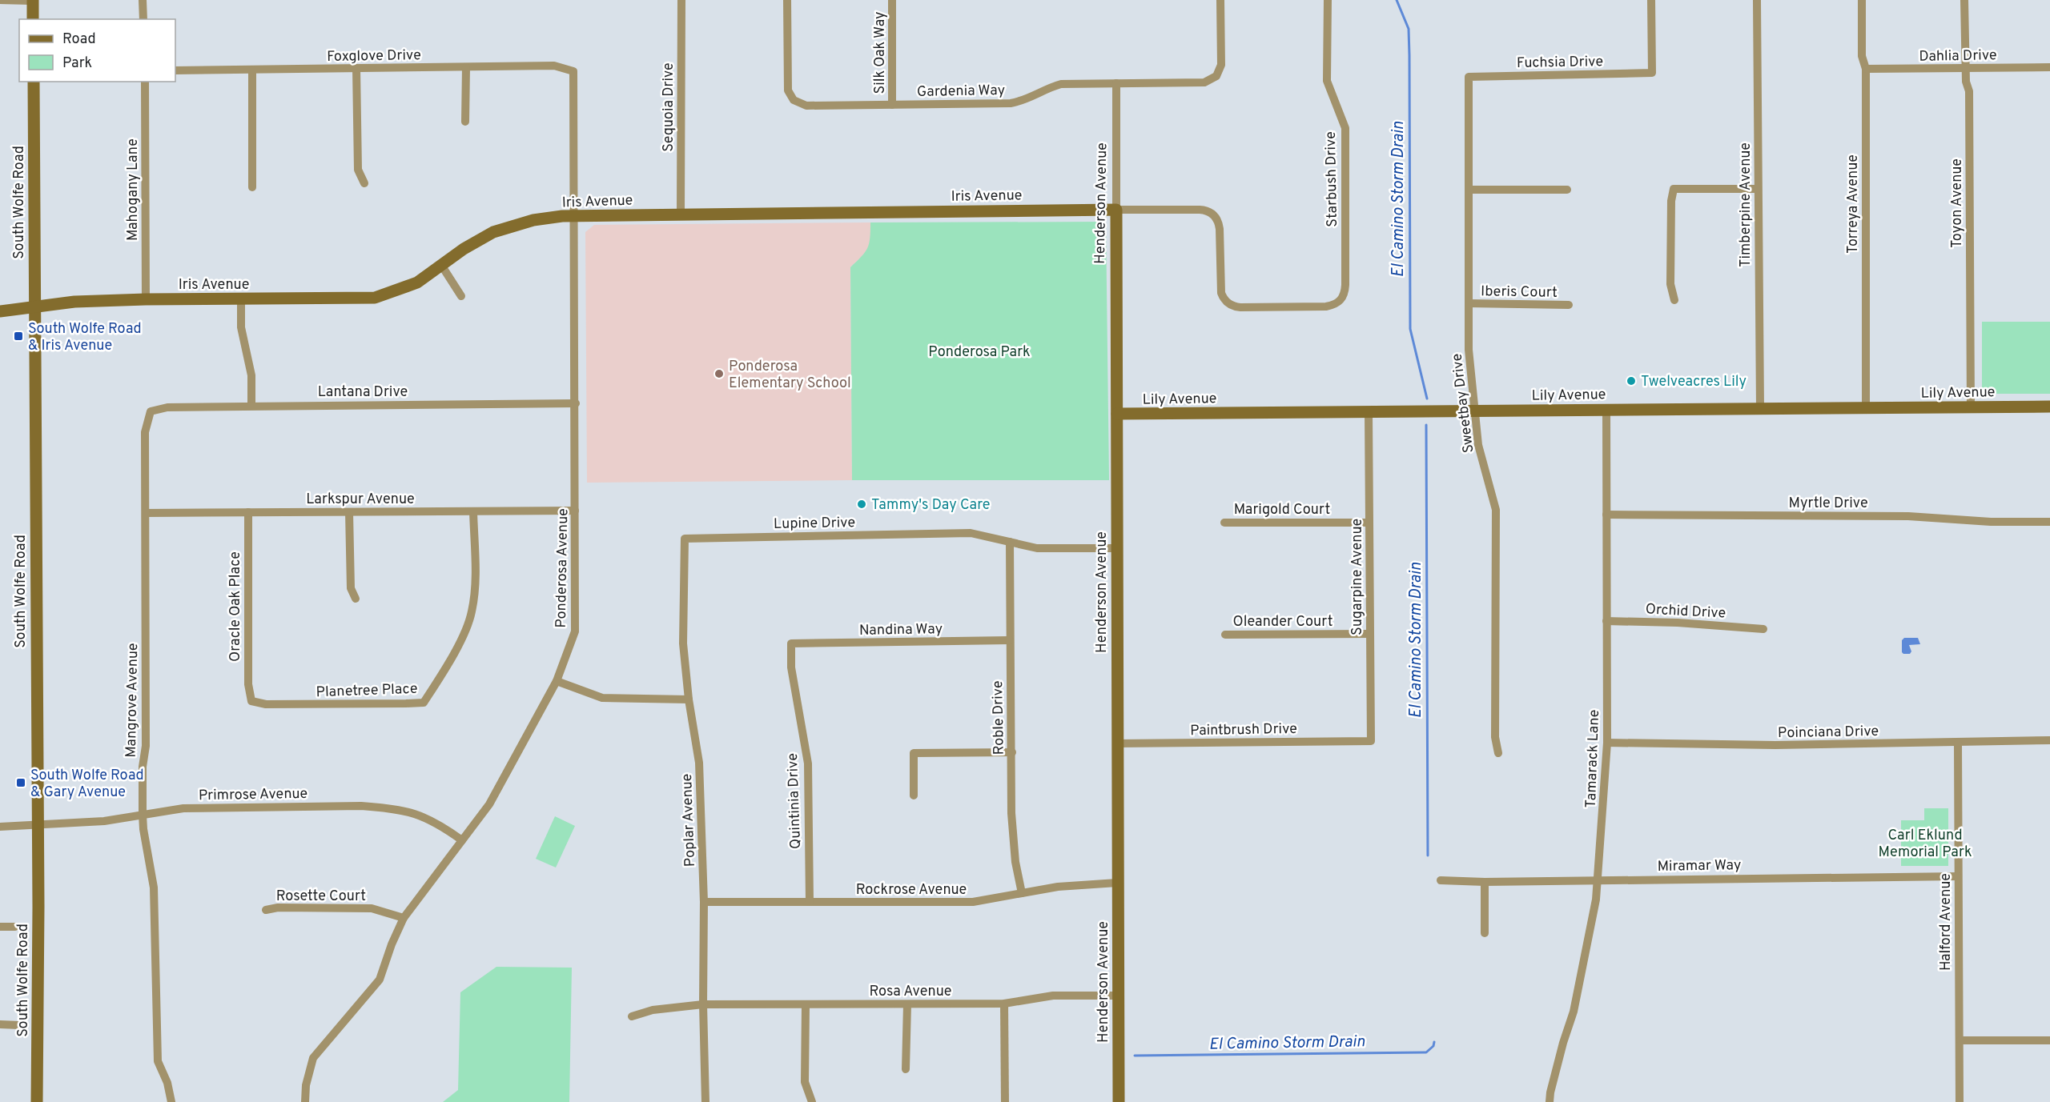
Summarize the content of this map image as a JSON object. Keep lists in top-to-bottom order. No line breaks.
{"streets":{"street":["Silk Oak Way","Foxglove Drive","Dahlia Drive","Fuchsia Drive","Gardenia Way","Sequoia Drive","Starbush Drive","Mahogany Lane","Iris Avenue","South Wolfe Road","Henderson Avenue","Toyon Avenue","Torreya Avenue","Timberpine Avenue","Iberis Court","Lantana Drive","Lily Avenue","Sweetbay Drive","Larkspur Avenue","Myrtle Drive","Marigold Court","Lupine Drive","Ponderosa Avenue","Sugarpine Avenue","Oracle Oak Place","Orchid Drive","Oleander Court","Nandina Way","Planetree Place","Mangrove Avenue","Roble Drive","Paintbrush Drive","Poinciana Drive","Tamarack Lane","Primrose Avenue","Quintinia Drive","Poplar Avenue","Miramar Way","Rockrose Avenue","Rosette Court","Halford Avenue","Rosa Avenue"]},"crossings":[["Silk Oak Way","Gardenia Way"],["Foxglove Drive","Ponderosa Avenue"],["Dahlia Drive","Toyon Avenue"],["Dahlia Drive","Torreya Avenue"],["Fuchsia Drive","Sweetbay Drive"],["Gardenia Way","Henderson Avenue"],["Sequoia Drive","Iris Avenue"],["Starbush Drive","Iris Avenue"],["Mahogany Lane","Iris Avenue"],["Iris Avenue","South Wolfe Road"],["Iris Avenue","Henderson Avenue"],["Iris Avenue","Ponderosa Avenue"],["South Wolfe Road","Primrose Avenue"],["Henderson Avenue","Lily Avenue"],["Henderson Avenue","Lupine Drive"],["Henderson Avenue","Paintbrush Drive"],["Henderson Avenue","Rockrose Avenue"],["Henderson Avenue","Rosa Avenue"],["Toyon Avenue","Lily Avenue"],["Torreya Avenue","Lily Avenue"],["Timberpine Avenue","Lily Avenue"],["Iberis Court","Sweetbay Drive"],["Lantana Drive","Ponderosa Avenue"],["Lantana Drive","Mangrove Avenue"],["Lily Avenue","Sweetbay Drive"],["Lily Avenue","Sugarpine Avenue"],["Lily Avenue","Tamarack Lane"],["Larkspur Avenue","Ponderosa Avenue"],["Larkspur Avenue","Oracle Oak Place"],["Larkspur Avenue","Planetree Place"],["Larkspur Avenue","Mangrove Avenue"],["Myrtle Drive","Tamarack Lane"],["Marigold Court","Sugarpine Avenue"],["Lupine Drive","Roble Drive"],["Lupine Drive","Poplar Avenue"],["Ponderosa Avenue","Primrose Avenue"],["Ponderosa Avenue","Rosette Court"],["Sugarpine Avenue","Oleander Court"],["Sugarpine Avenue","Paintbrush Drive"],["Oracle Oak Place","Planetree Place"],["Orchid Drive","Tamarack Lane"],["Nandina Way","Roble Drive"],["Nandina Way","Quintinia Drive"],["Mangrove Avenue","Primrose Avenue"],["Roble Drive","Rockrose Avenue"],["Poinciana Drive","Tamarack Lane"],["Poinciana Drive","Halford Avenue"],["Tamarack Lane","Miramar Way"],["Quintinia Drive","Rockrose Avenue"],["Poplar Avenue","Rockrose Avenue"],["Poplar Avenue","Rosa Avenue"],["Miramar Way","Halford Avenue"]],"water":["El Camino Storm Drain"],"parks":["Ponderosa Park","Carl Eklund Memorial Park"],"places":{"transit":["South Wolfe Road & Iris Avenue","South Wolfe Road & Gary Avenue"],"other":["Ponderosa Elementary School","Twelveacres Lily","Tammy's Day Care"]},"legend":["Road","Park"]}
